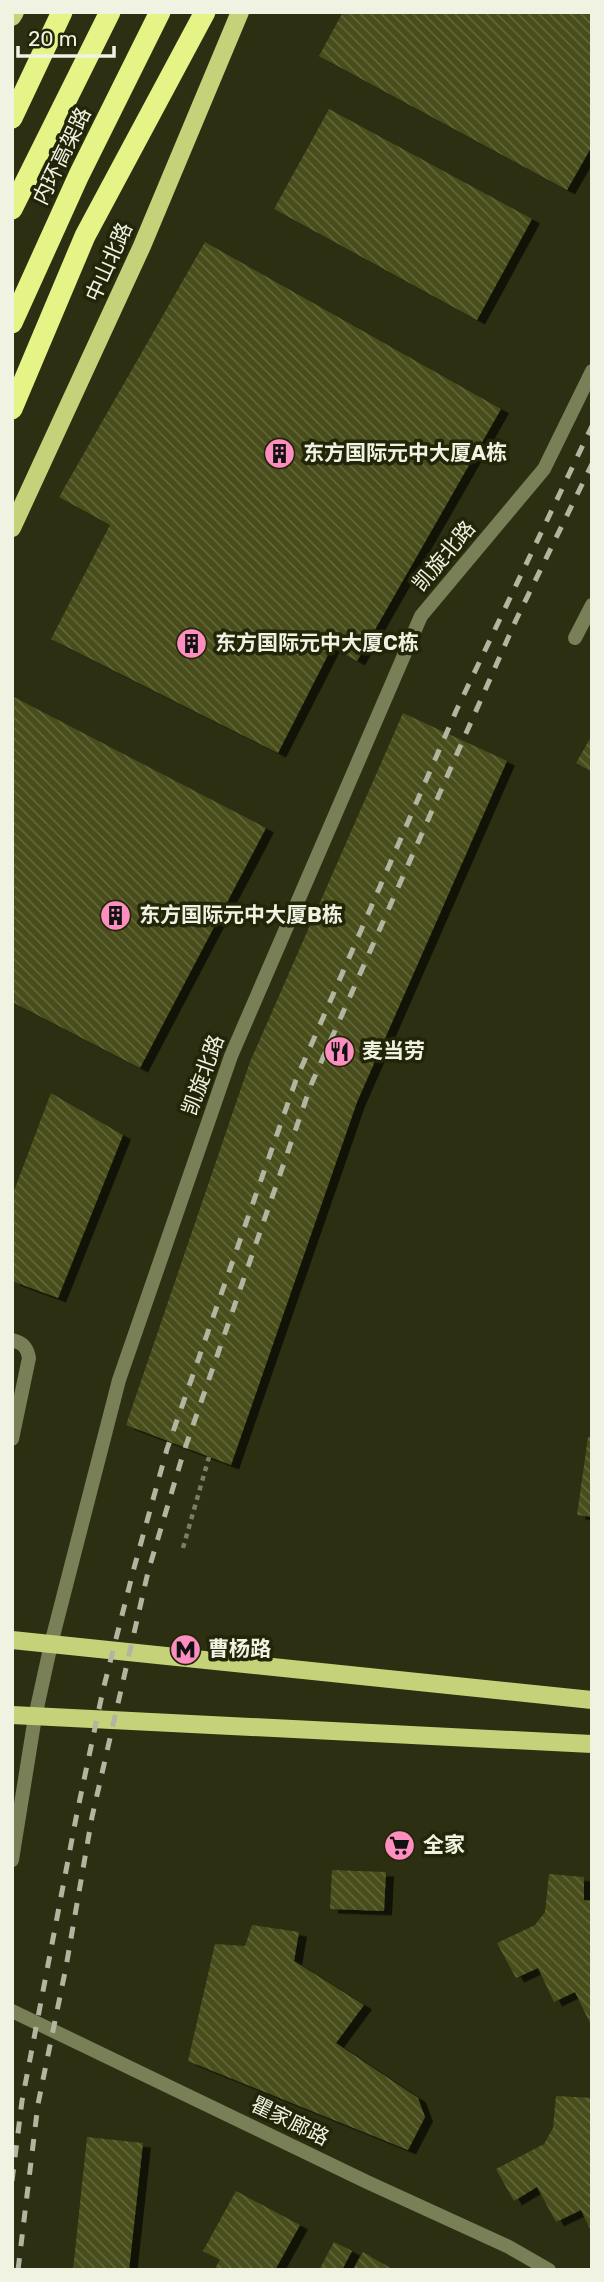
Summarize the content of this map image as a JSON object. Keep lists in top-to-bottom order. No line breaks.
{"streets":{"highway":["内环高架路"],"main road":["中山北路"],"street":["凯旋北路","瞿家廊路"]},"places":{"building":["东方国际元中大厦A栋","东方国际元中大厦C栋","东方国际元中大厦B栋"],"restaurant":["麦当劳"],"metro station":["曹杨路"],"supermarket":["全家"]},"scale_bar":"20 m"}
